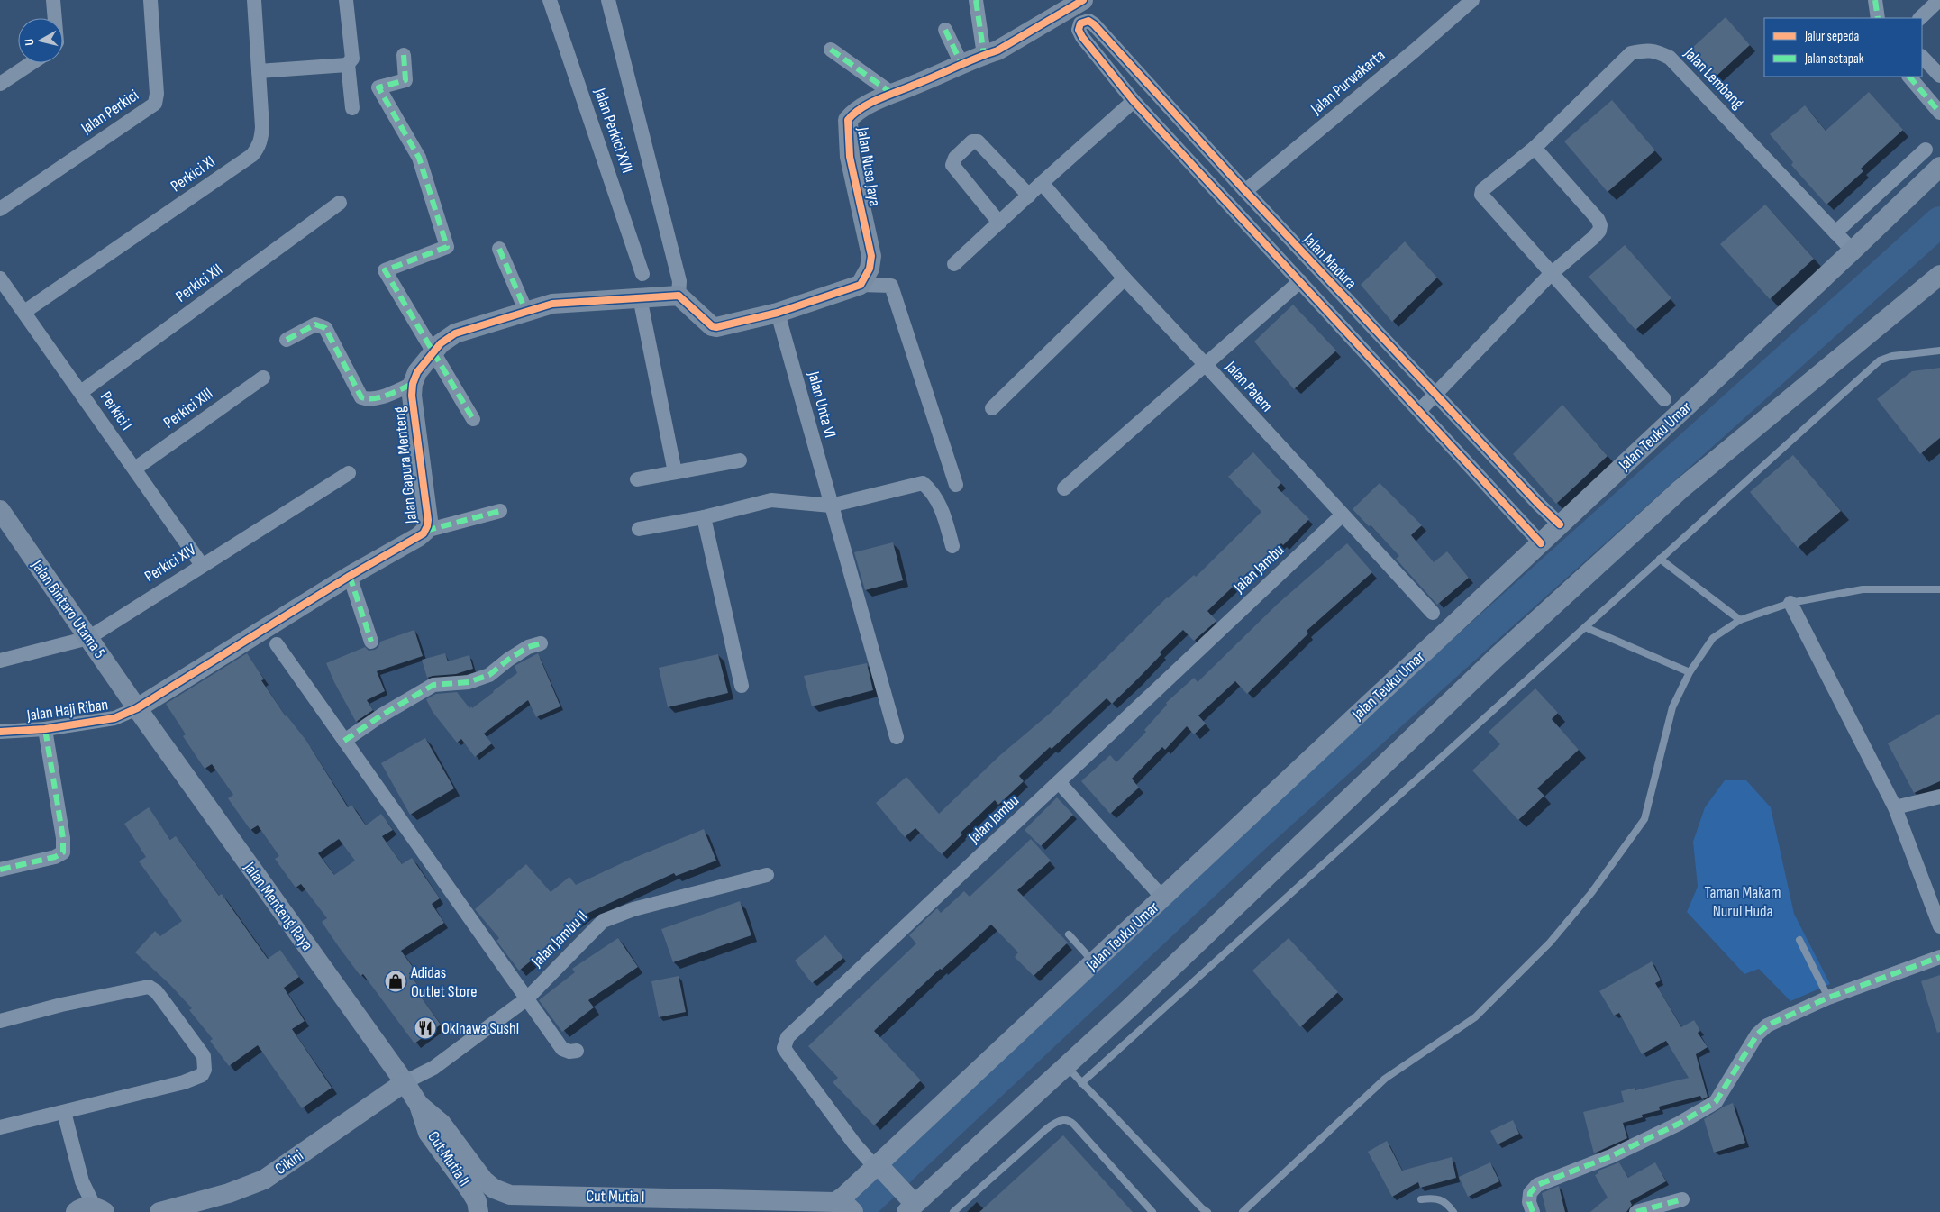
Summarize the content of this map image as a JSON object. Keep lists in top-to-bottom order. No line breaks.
{"streets":{"main road":["Jalan Nusa Jaya","Jalan Teuku Umar","Jalan Gapura Menteng","Jalan Bintaro Utama 5","Jalan Menteng Raya","Cut Mutia II","Cikini","Cut Mutia I"],"street":["Jalan Lembang","Jalan Purwakarta","Jalan Perkici","Jalan Perkici XVII","Perkici XI","Jalan Madura","Perkici XII","Jalan Palem","Jalan Unta VI","Perkici XIII","Perkici I","Perkici XIV","Jalan Jambu","Jalan Haji Riban","Jalan Jambu II"]},"crossings":[["Jalan Lembang","Jalan Teuku Umar"],["Jalan Purwakarta","Jalan Madura"],["Perkici XI","Perkici I"],["Jalan Madura","Jalan Teuku Umar"],["Perkici XII","Perkici I"],["Jalan Palem","Jalan Jambu"],["Perkici XIII","Perkici I"],["Perkici I","Perkici XIV"],["Jalan Teuku Umar","Jalan Jambu"],["Jalan Teuku Umar","Cut Mutia I"],["Jalan Gapura Menteng","Jalan Bintaro Utama 5"],["Jalan Gapura Menteng","Jalan Haji Riban"],["Jalan Gapura Menteng","Jalan Menteng Raya"],["Perkici XIV","Jalan Bintaro Utama 5"],["Jalan Bintaro Utama 5","Jalan Haji Riban"],["Jalan Bintaro Utama 5","Jalan Menteng Raya"],["Jalan Haji Riban","Jalan Menteng Raya"],["Jalan Menteng Raya","Jalan Jambu II"],["Jalan Menteng Raya","Cut Mutia II"],["Jalan Menteng Raya","Cikini"],["Jalan Menteng Raya","Cut Mutia I"],["Jalan Jambu II","Cikini"],["Cut Mutia II","Cut Mutia I"]],"parks":["Taman Makam Nurul Huda"],"places":{"shop":["Adidas Outlet Store"],"restaurant":["Okinawa Sushi"]},"legend":["Jalur sepeda","Jalan setapak"],"north":"left"}
